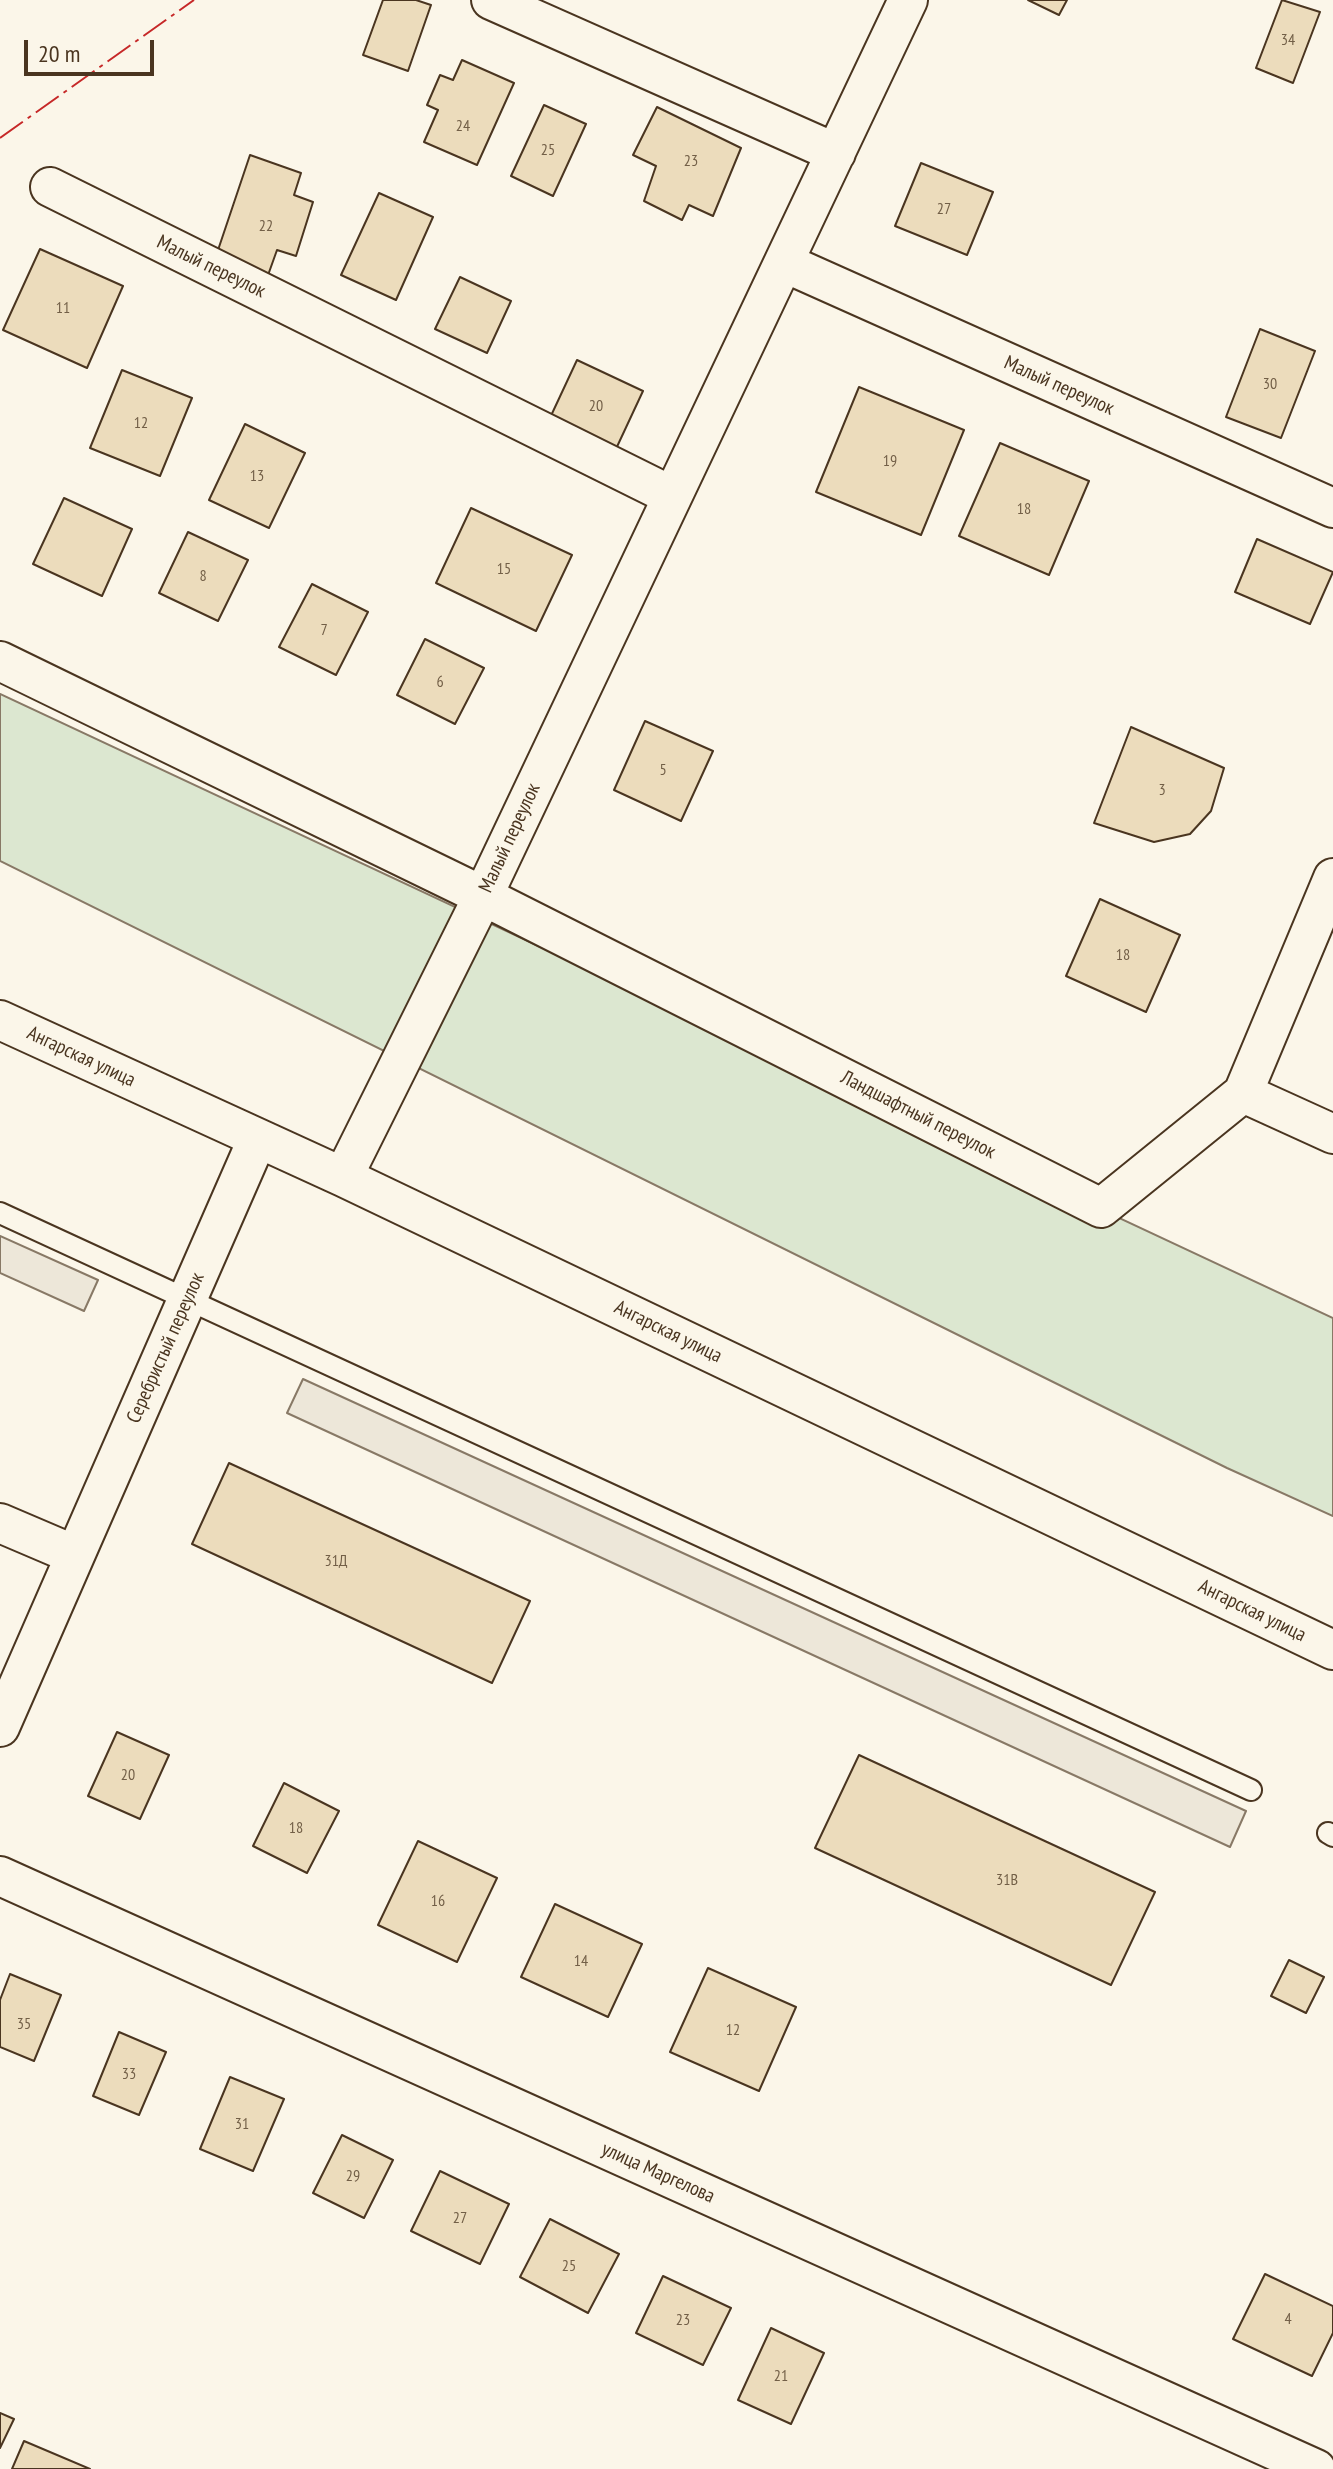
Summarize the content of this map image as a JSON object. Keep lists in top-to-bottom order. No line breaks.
{"streets":{"street":["Малый переулок","Ангарская улица","Ландшафтный переулок","Серебристый переулок","улица Маргелова"]},"crossings":[["Малый переулок","Ангарская улица"],["Малый переулок","Ландшафтный переулок"],["Ангарская улица","Серебристый переулок"]],"house_numbers":["34","24","25","23","27","22","11","30","20","12","19","13","18","15","8","7","6","5","3","18","31Д","20","18","31В","16","14","35","12","33","31","29","27","25","4","23","21"],"scale_bar":"20 m"}
